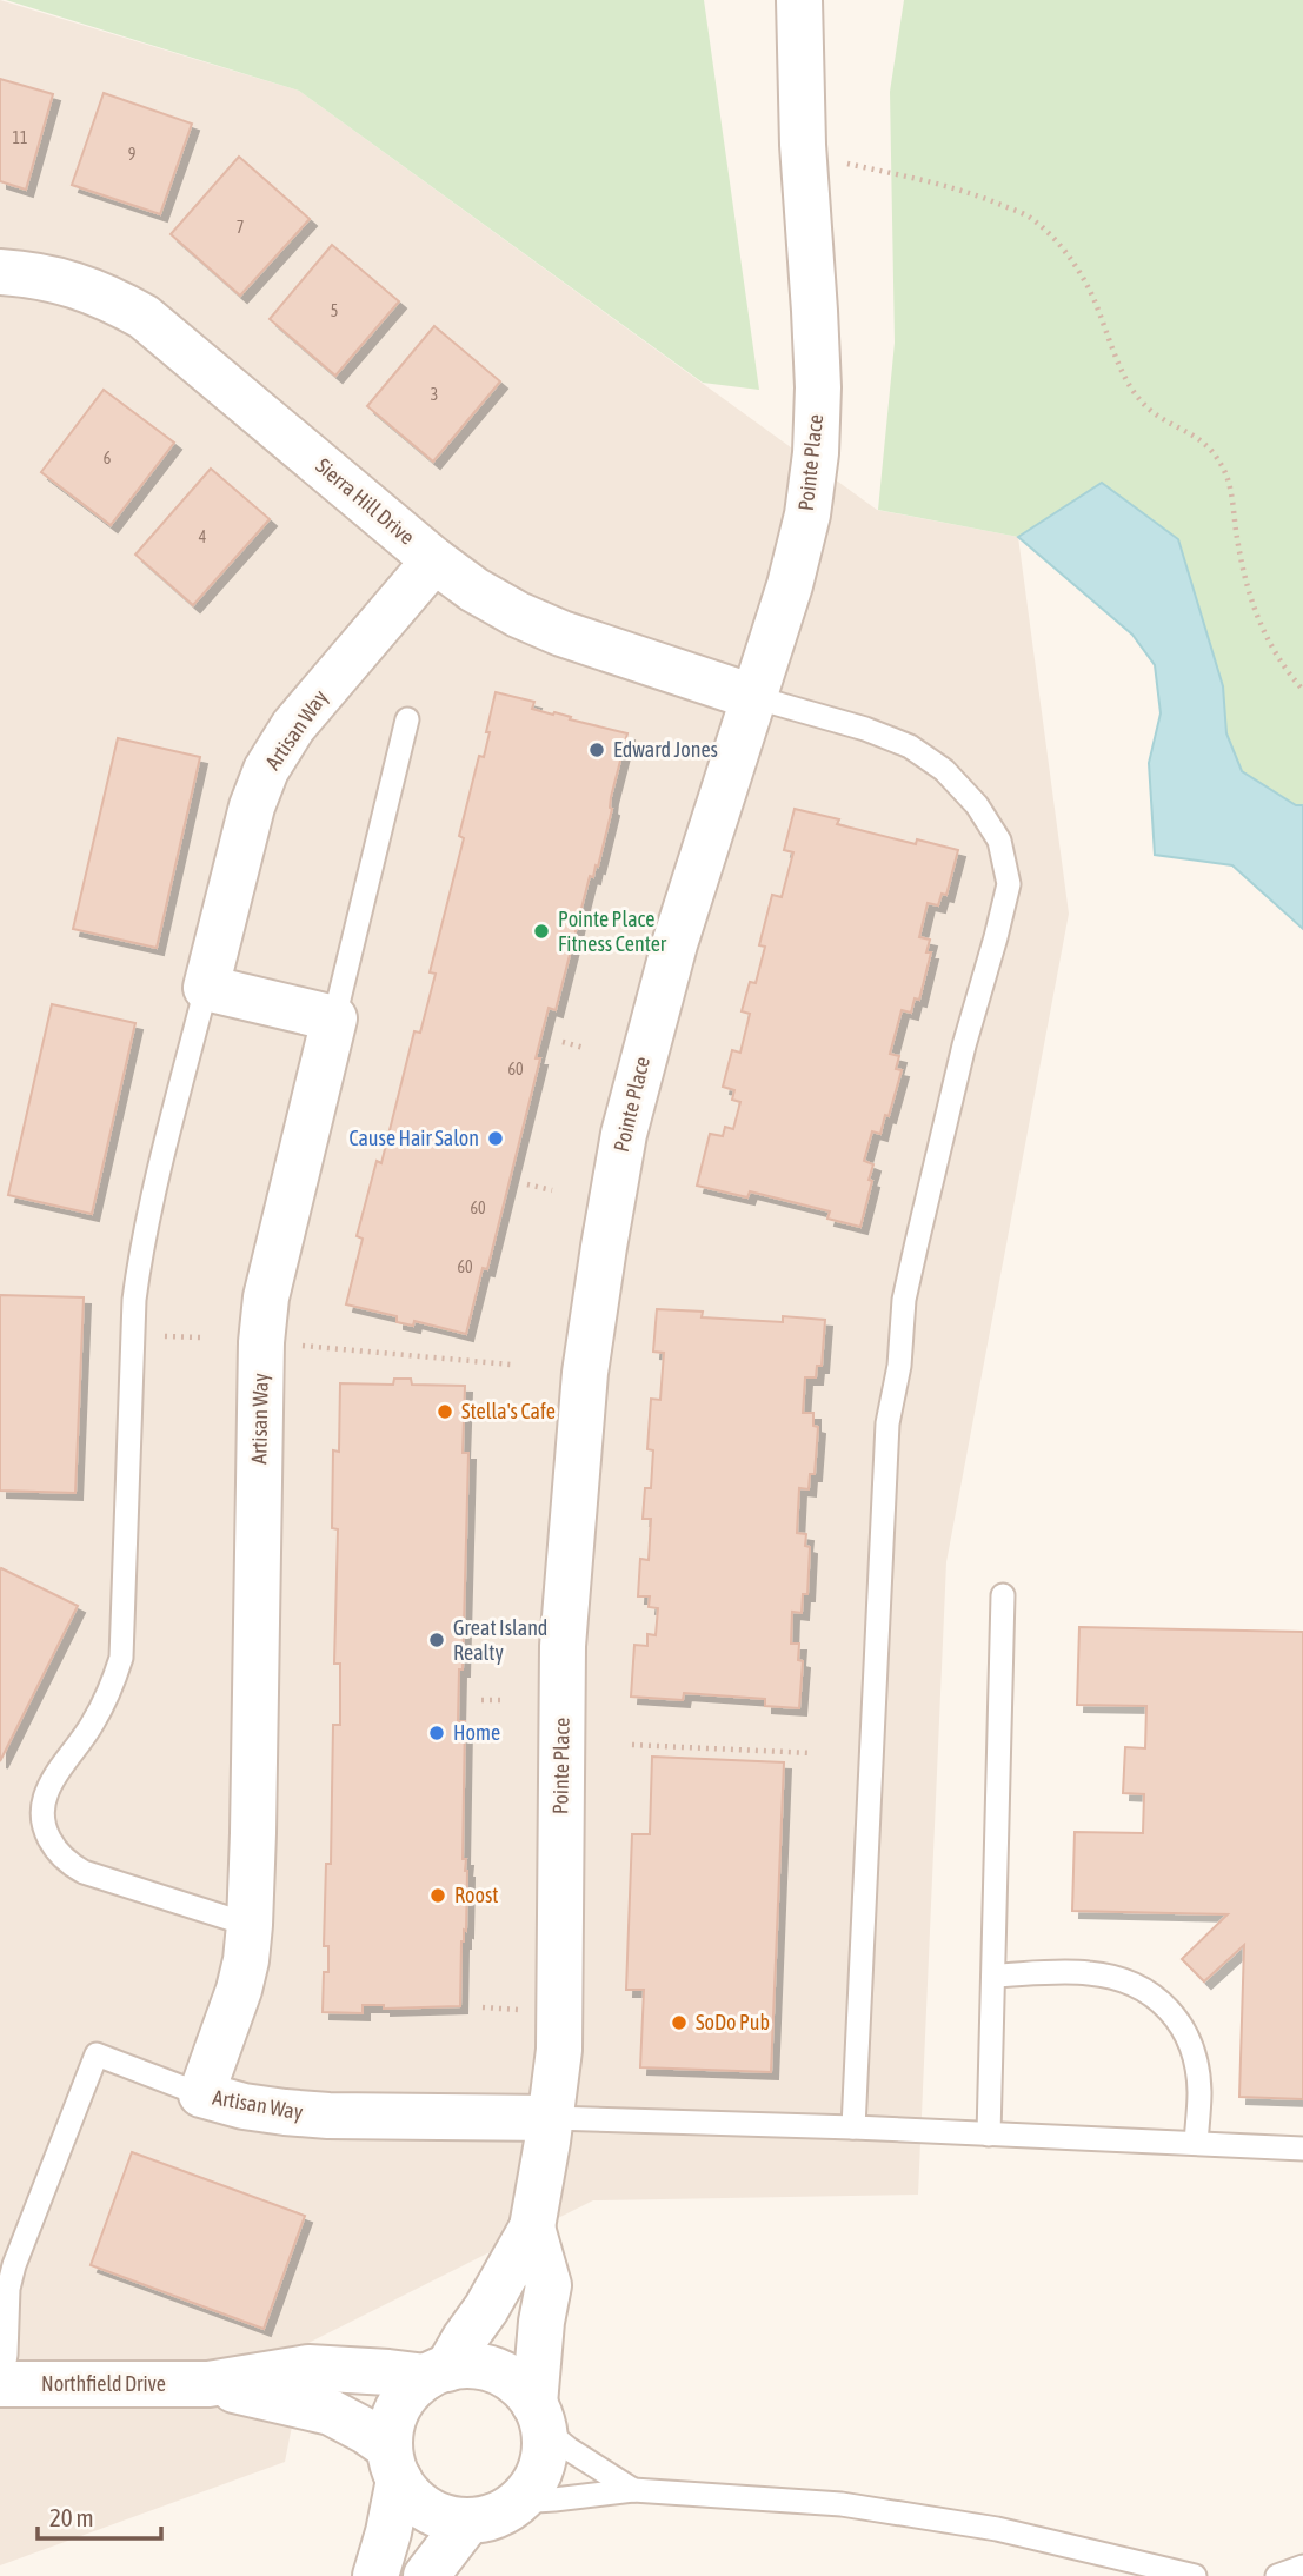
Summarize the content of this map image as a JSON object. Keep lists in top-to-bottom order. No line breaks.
{"streets":{"street":["Pointe Place","Sierra Hill Drive","Artisan Way","Northfield Drive"]},"crossings":[["Pointe Place","Sierra Hill Drive"],["Pointe Place","Artisan Way"],["Pointe Place","Northfield Drive"],["Sierra Hill Drive","Artisan Way"]],"places":["Edward Jones","Pointe Place Fitness Center","Cause Hair Salon","Stella's Cafe","Great Island Realty","Home","Roost","SoDo Pub"],"house_numbers":["11","9","7","5","3","6","4","60","60","60"],"scale_bar":"20 m"}
